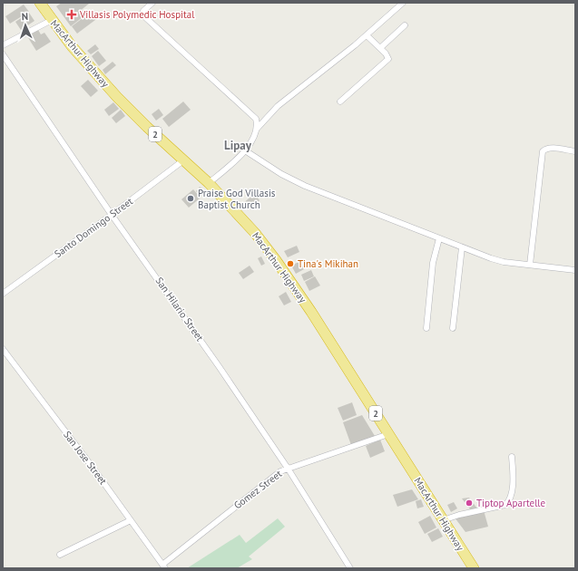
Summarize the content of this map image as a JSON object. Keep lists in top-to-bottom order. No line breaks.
{"streets":{"highway":["MacArthur Highway","2"],"street":["Santo Domingo Street","San Hilario Street","San Jose Street","Gomez Street"]},"crossings":[["MacArthur Highway","Santo Domingo Street"],["MacArthur Highway","Gomez Street"],["Santo Domingo Street","San Hilario Street"],["San Hilario Street","Gomez Street"],["San Jose Street","Gomez Street"]],"districts":["Lipay"],"places":{"health":["Villasis Polymedic Hospital"],"other":["Praise God Villasis Baptist Church","Tina's Mikihan","Tiptop Apartelle"]},"north":"top"}
